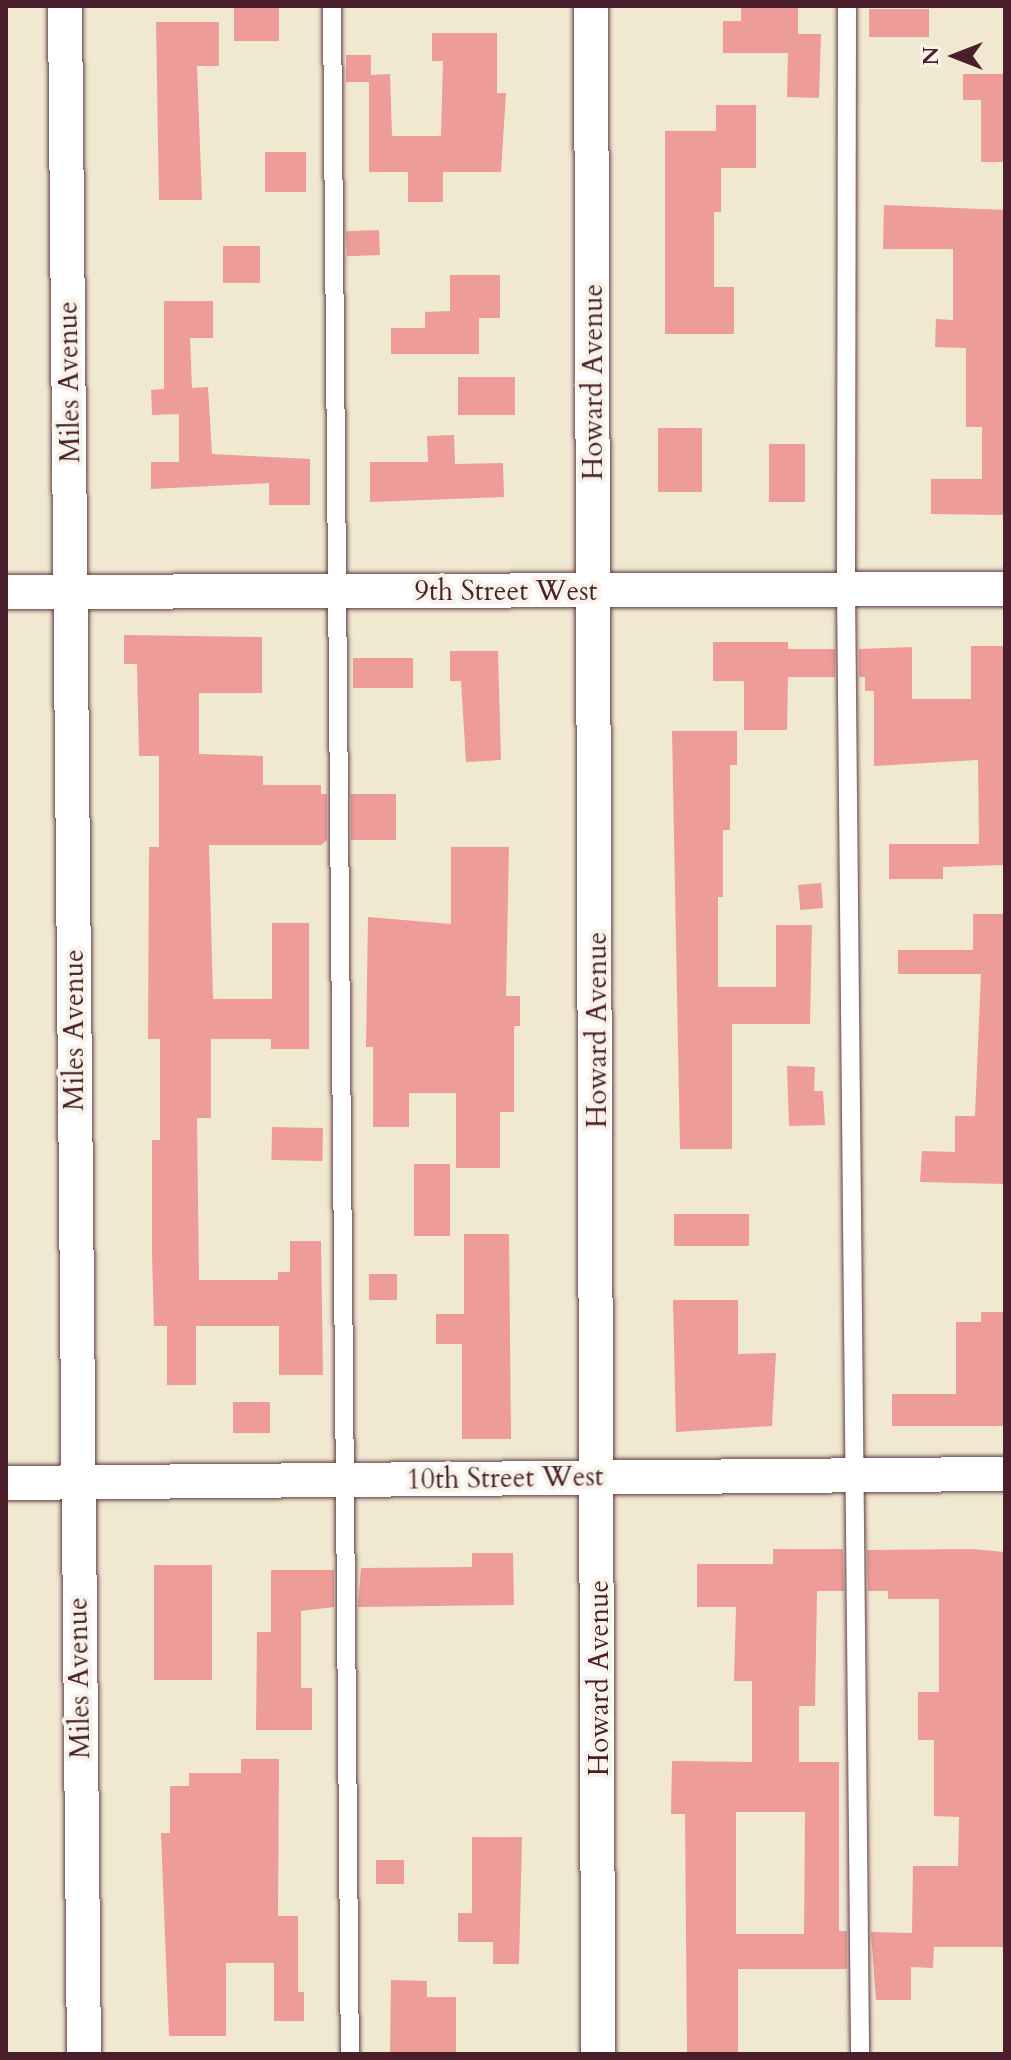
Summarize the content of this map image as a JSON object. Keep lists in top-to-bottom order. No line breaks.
{"streets":{"street":["Miles Avenue","Howard Avenue","9th Street West","10th Street West"]},"crossings":[["Miles Avenue","9th Street West"],["Miles Avenue","10th Street West"],["Howard Avenue","9th Street West"],["Howard Avenue","10th Street West"]],"north":"left"}
